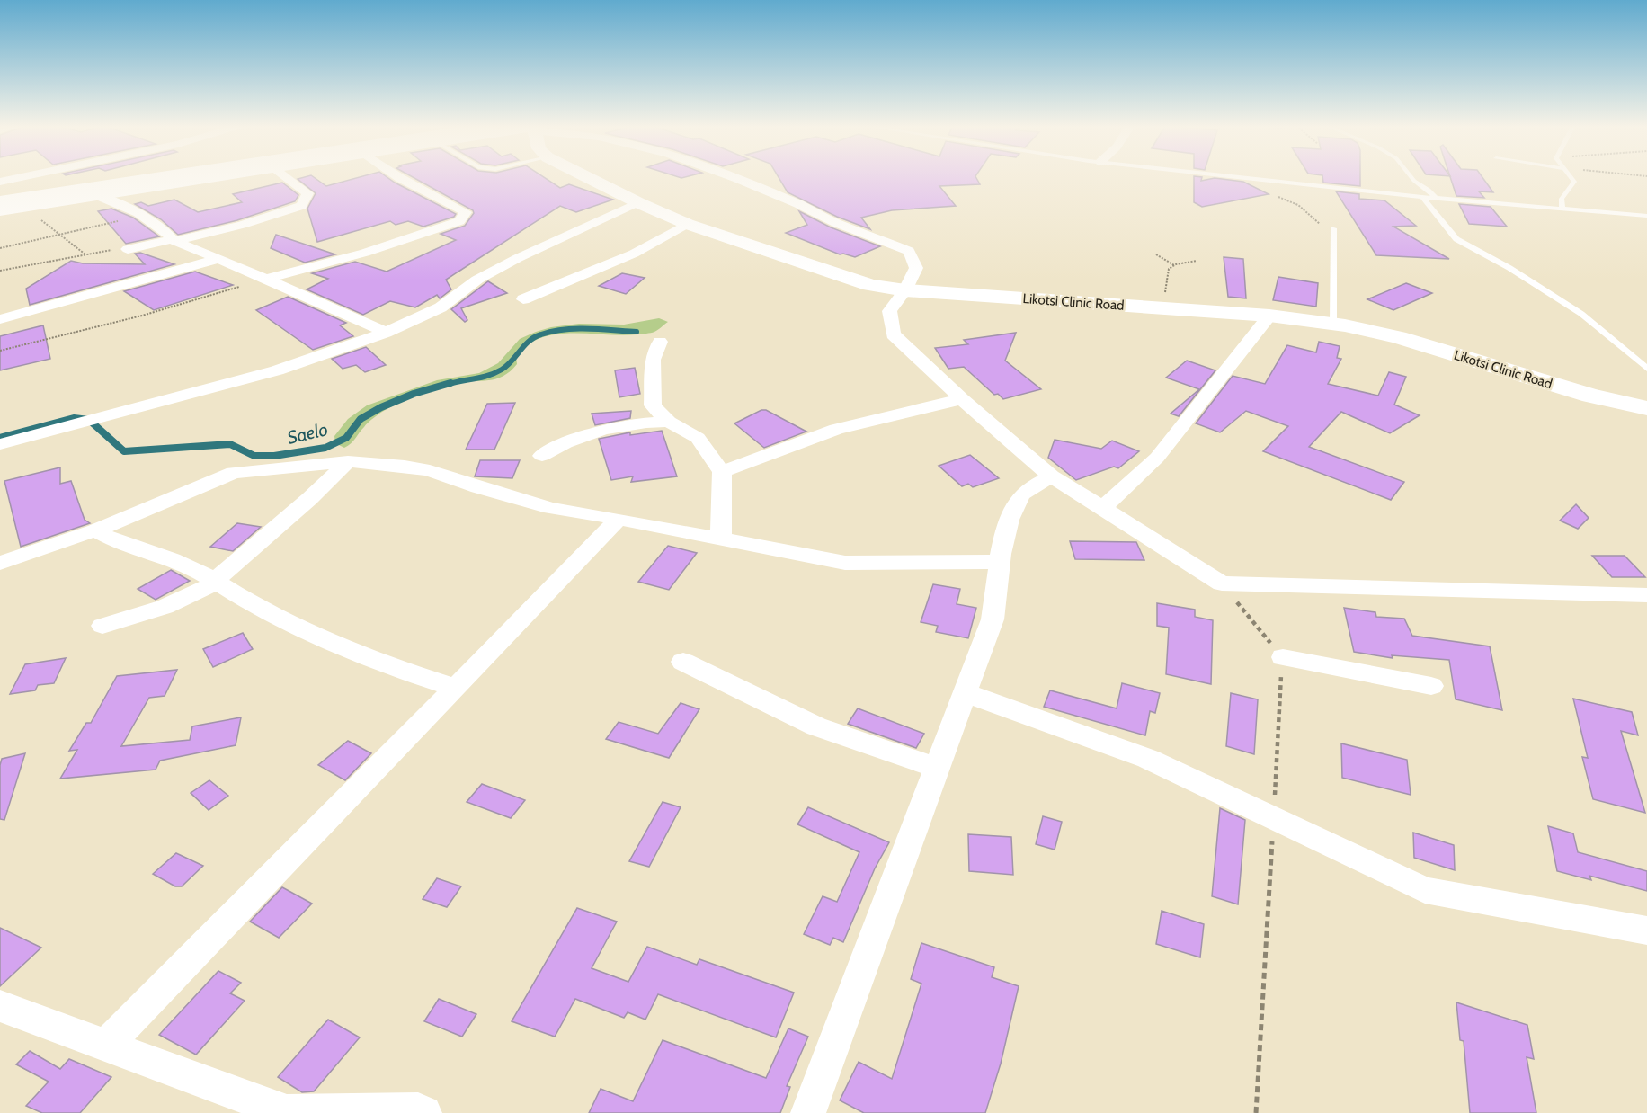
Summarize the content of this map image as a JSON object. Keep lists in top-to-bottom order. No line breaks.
{"streets":{"street":["Likotsi Clinic Road"]},"water":["Saelo"]}
